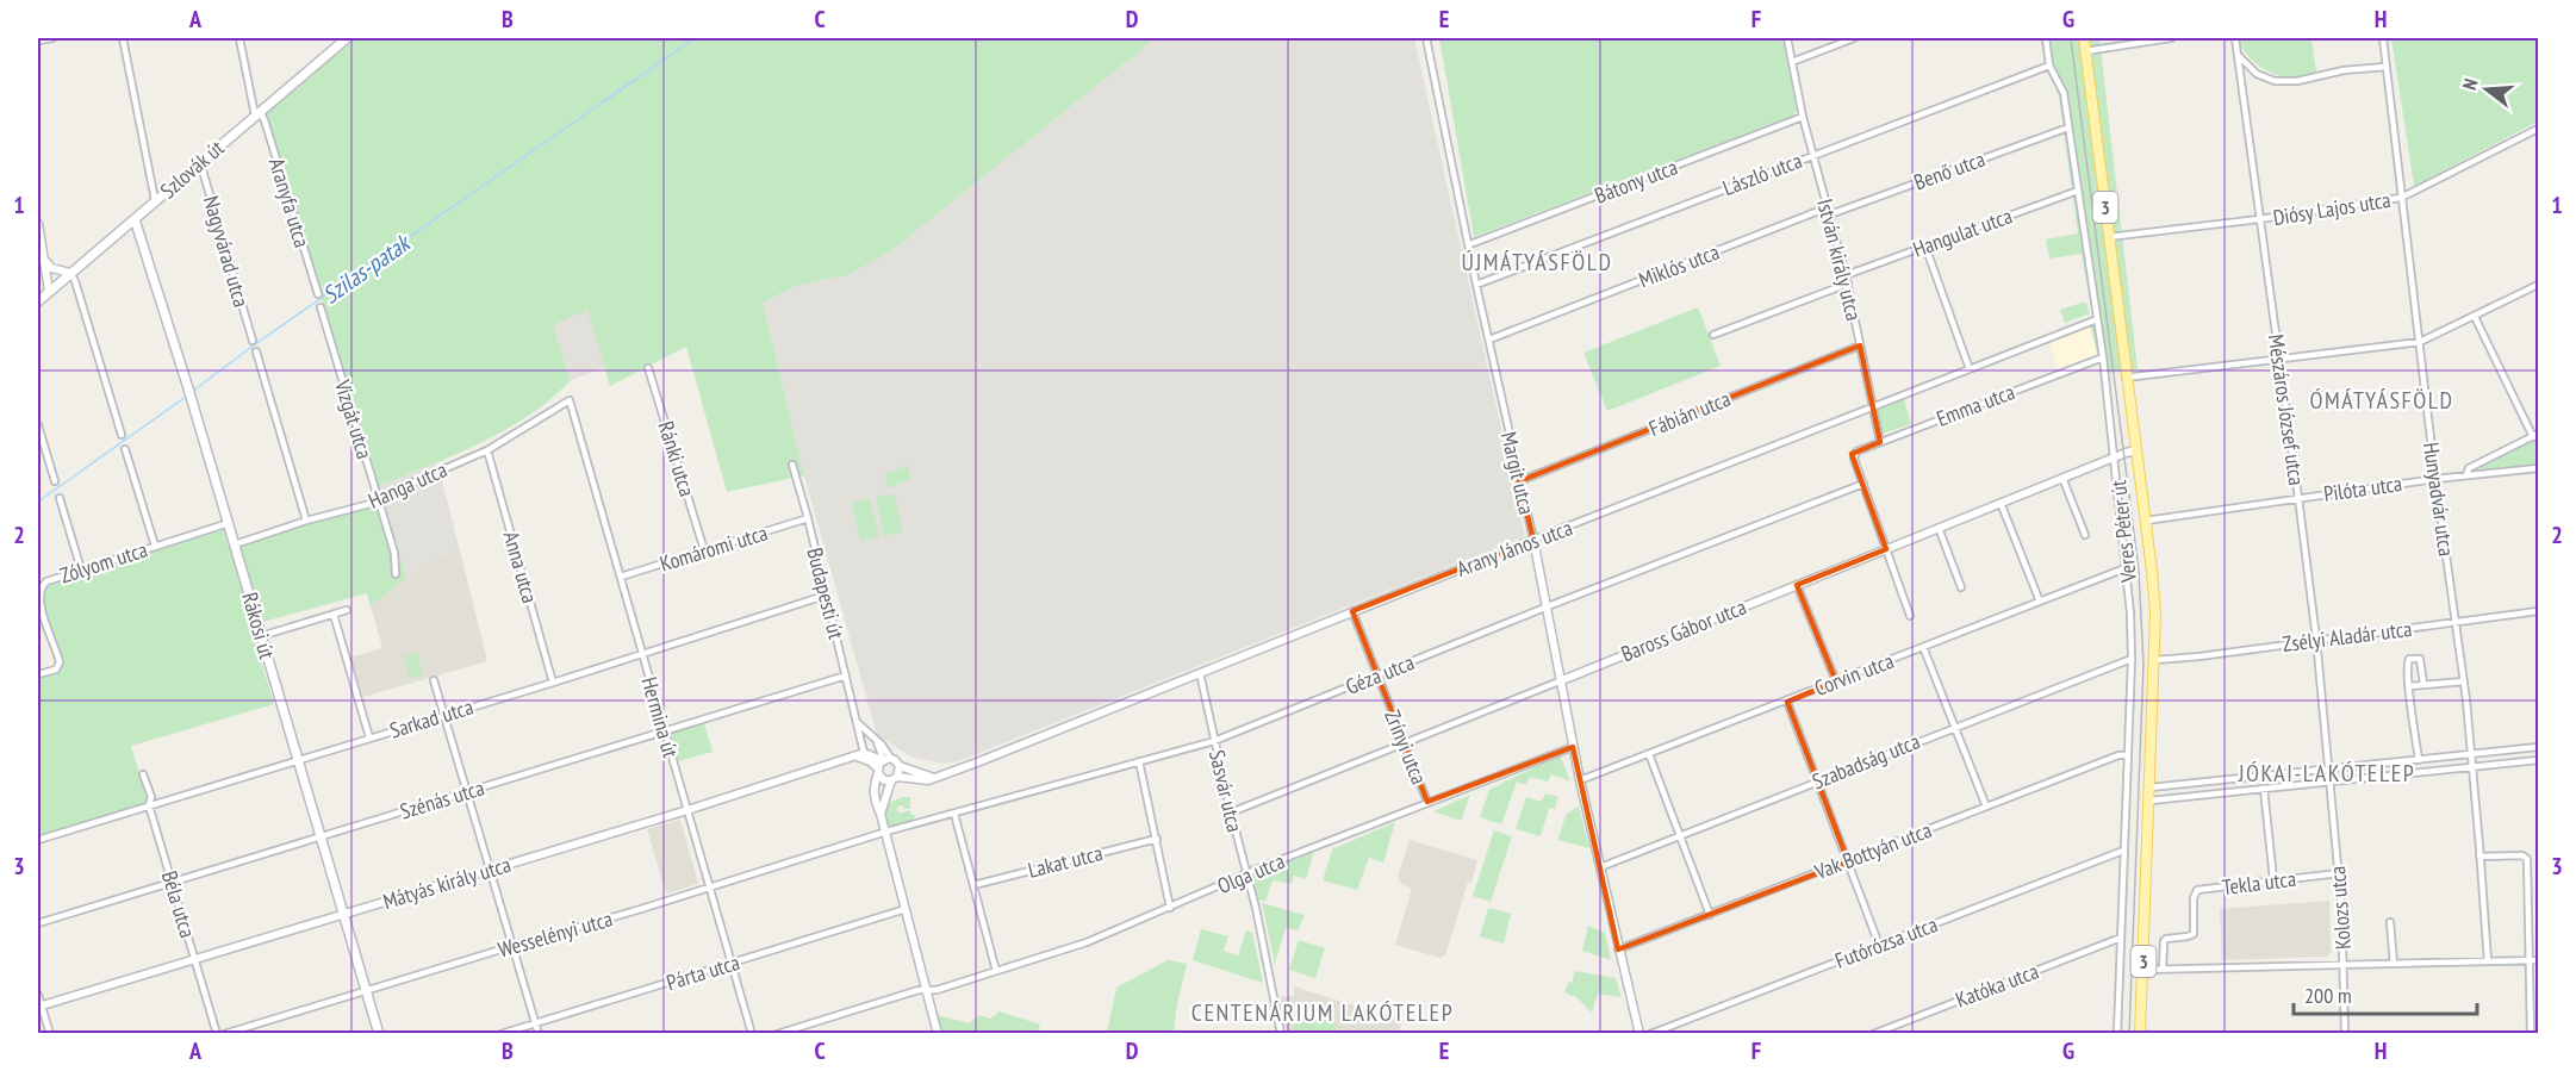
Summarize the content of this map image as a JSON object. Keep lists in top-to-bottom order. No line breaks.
{"streets":{"main road":["Szlovák út","3","Veres Péter út","Rákosi út"],"street":["Benő utca","László utca","Bátony utca","Aranyfa utca","Diósy Lajos utca","Hangulat utca","Nagyvárad utca","István király utca","Miklós utca","Emma utca","Mészáros József utca","Fábián utca","Vízgát utca","Ránki utca","Margit utca","Hanga utca","Pilóta utca","Hunyadvár utca","Komáromi utca","Arany János utca","Zólyom utca","Anna utca","Budapesti út","Baross Gábor utca","Zsélyi Aladár utca","Géza utca","Corvin utca","Hermina út","Sarkad utca","Zrínyi utca","Szabadság utca","Sasvár utca","Szénás utca","Vak Bottyán utca","Lakat utca","Olga utca","Mátyás király utca","Tekla utca","Béla utca","Kolozs utca","Wesselényi utca","Futórózsa utca","Párta utca","Katóka utca"]},"crossings":[["Szlovák út","Aranyfa utca"],["Szlovák út","Nagyvárad utca"],["Szlovák út","Rákosi út"],["Benő utca","István király utca"],["Benő utca","Veres Péter út"],["László utca","István király utca"],["László utca","Margit utca"],["László utca","Veres Péter út"],["Bátony utca","István király utca"],["Bátony utca","Margit utca"],["Diósy Lajos utca","Mészáros József utca"],["Diósy Lajos utca","Hunyadvár utca"],["Diósy Lajos utca","Veres Péter út"],["Hangulat utca","István király utca"],["Hangulat utca","Veres Péter út"],["István király utca","Miklós utca"],["István király utca","Emma utca"],["István király utca","Fábián utca"],["István király utca","Arany János utca"],["Miklós utca","Margit utca"],["Emma utca","Veres Péter út"],["Emma utca","Géza utca"],["Mészáros József utca","Pilóta utca"],["Mészáros József utca","Zsélyi Aladár utca"],["Mészáros József utca","Kolozs utca"],["Fábián utca","Margit utca"],["Vízgát utca","Hanga utca"],["Ránki utca","Komáromi utca"],["Margit utca","Arany János utca"],["Margit utca","Baross Gábor utca"],["Margit utca","Géza utca"],["Margit utca","Corvin utca"],["Margit utca","Szabadság utca"],["Margit utca","Vak Bottyán utca"],["Margit utca","Olga utca"],["Hanga utca","Anna utca"],["Hanga utca","Rákosi út"],["Hanga utca","Hermina út"],["Pilóta utca","Hunyadvár utca"],["Pilóta utca","Veres Péter út"],["Hunyadvár utca","Zsélyi Aladár utca"],["Veres Péter út","Arany János utca"],["Veres Péter út","Baross Gábor utca"],["Veres Péter út","Zsélyi Aladár utca"],["Veres Péter út","Corvin utca"],["Veres Péter út","Szabadság utca"],["Veres Péter út","Vak Bottyán utca"],["Veres Péter út","Futórózsa utca"],["Veres Péter út","Katóka utca"],["Komáromi utca","Budapesti út"],["Komáromi utca","Hermina út"],["Arany János utca","Zrínyi utca"],["Arany János utca","Sasvár utca"],["Zólyom utca","Rákosi út"],["Anna utca","Sarkad utca"],["Budapesti út","Sarkad utca"],["Budapesti út","Szénás utca"],["Budapesti út","Mátyás király utca"],["Rákosi út","Sarkad utca"],["Rákosi út","Szénás utca"],["Rákosi út","Mátyás király utca"],["Rákosi út","Wesselényi utca"],["Baross Gábor utca","Zrínyi utca"],["Baross Gábor utca","Sasvár utca"],["Géza utca","Zrínyi utca"],["Géza utca","Sasvár utca"],["Géza utca","Wesselényi utca"],["Hermina út","Sarkad utca"],["Hermina út","Szénás utca"],["Hermina út","Mátyás király utca"],["Hermina út","Wesselényi utca"],["Hermina út","Párta utca"],["Sarkad utca","Béla utca"],["Zrínyi utca","Olga utca"],["Sasvár utca","Olga utca"],["Szénás utca","Béla utca"],["Mátyás király utca","Béla utca"],["Tekla utca","Kolozs utca"]],"districts":["ÚJMÁTYÁSFÖLD","ÓMÁTYÁSFÖLD","JÓKAI-LAKÓTELEP","CENTENÁRIUM LAKÓTELEP"],"water":["Szilas-patak"],"scale_bar":"200 m","north":"left","grid":{"columns":["A","B","C","D","E","F","G","H"],"rows":["1","2","3"]}}
